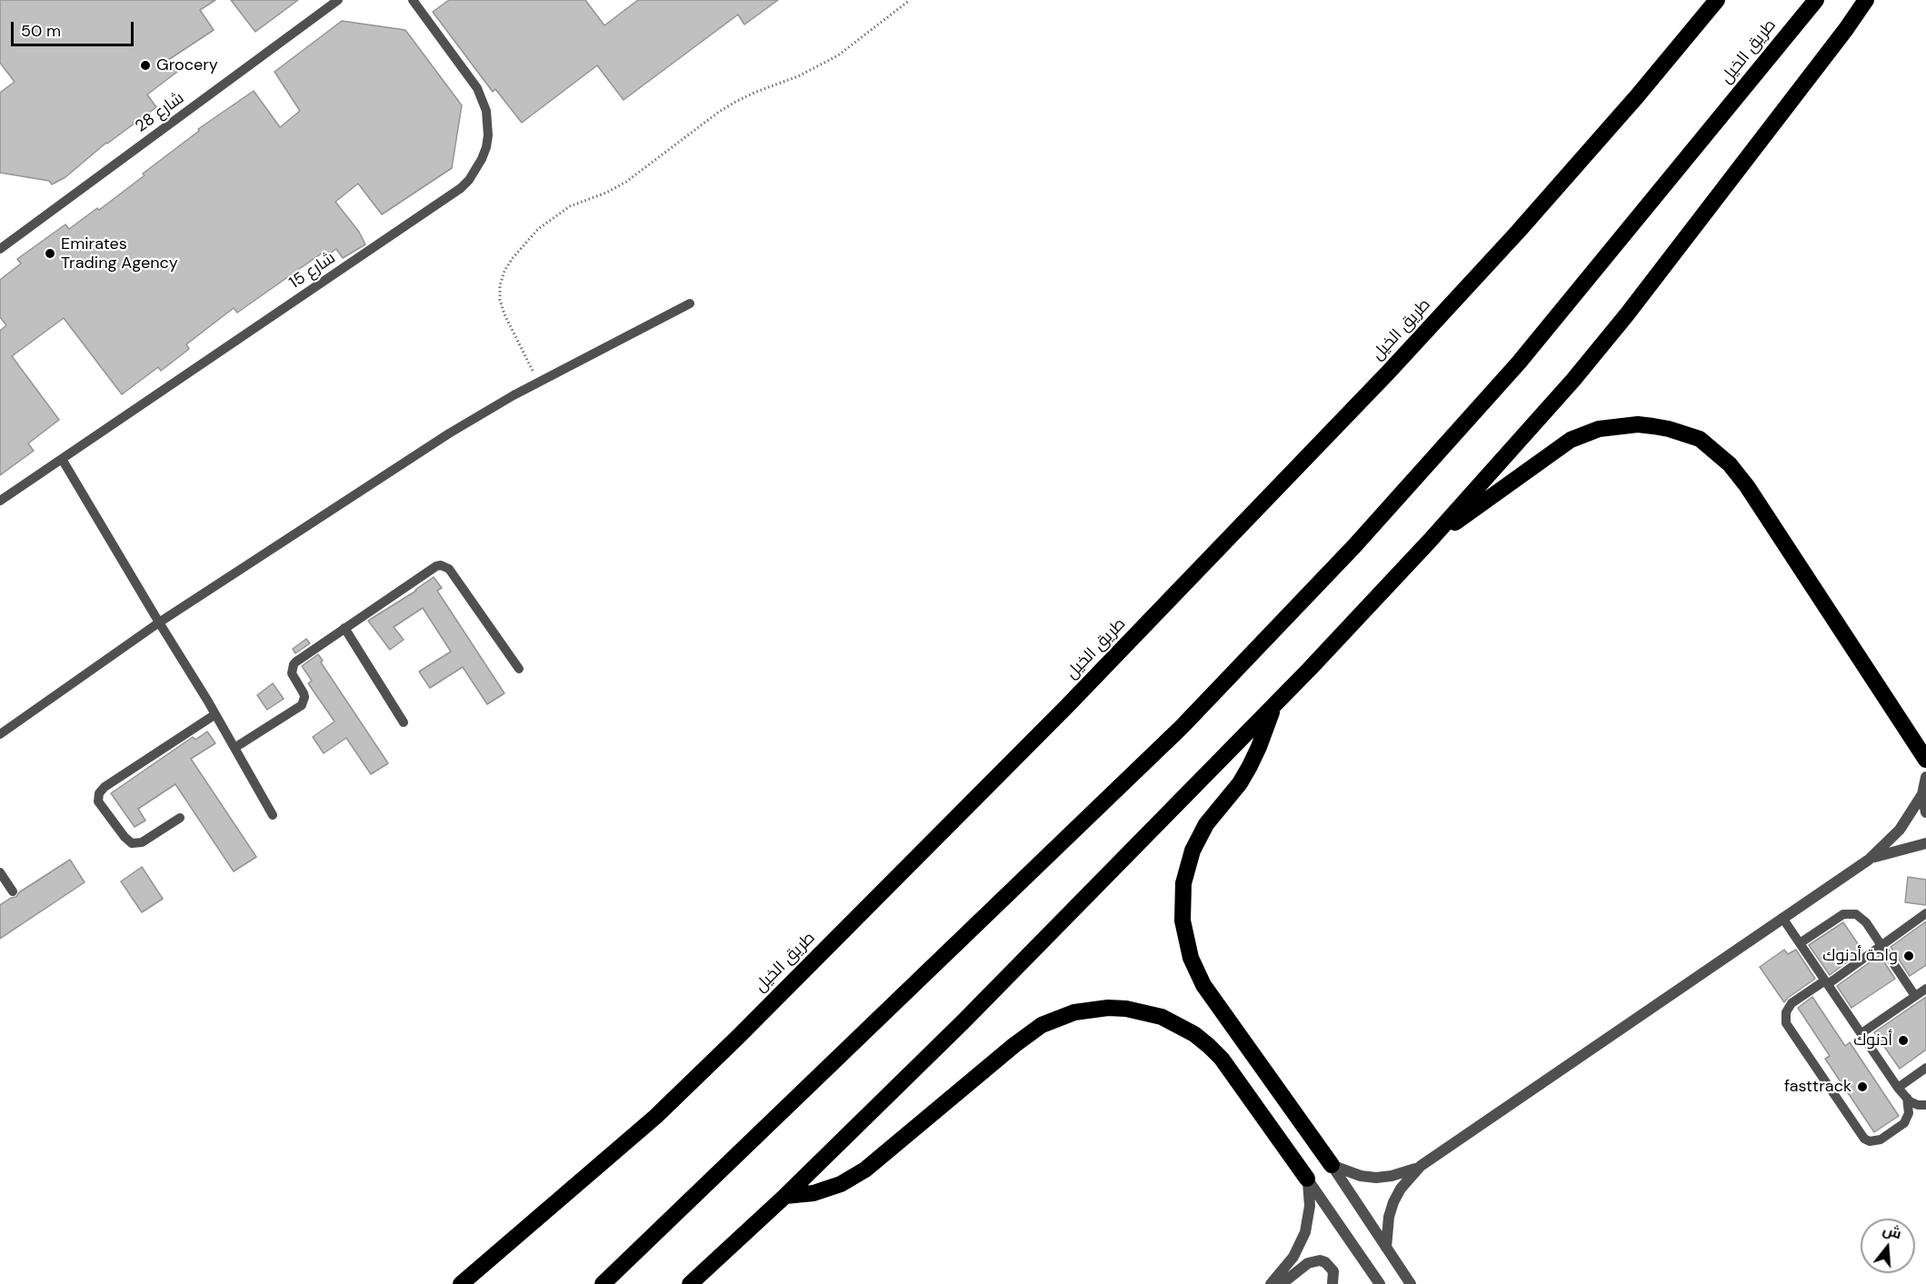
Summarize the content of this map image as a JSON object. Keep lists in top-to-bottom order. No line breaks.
{"streets":{"highway":["طريق الخيل"],"lane":["شارع 28","شارع 15"]},"places":["Grocery","Emirates Trading Agency","واحة أدنوك","أدنوك","fasttrack"],"scale_bar":"50 m","north":"top"}
